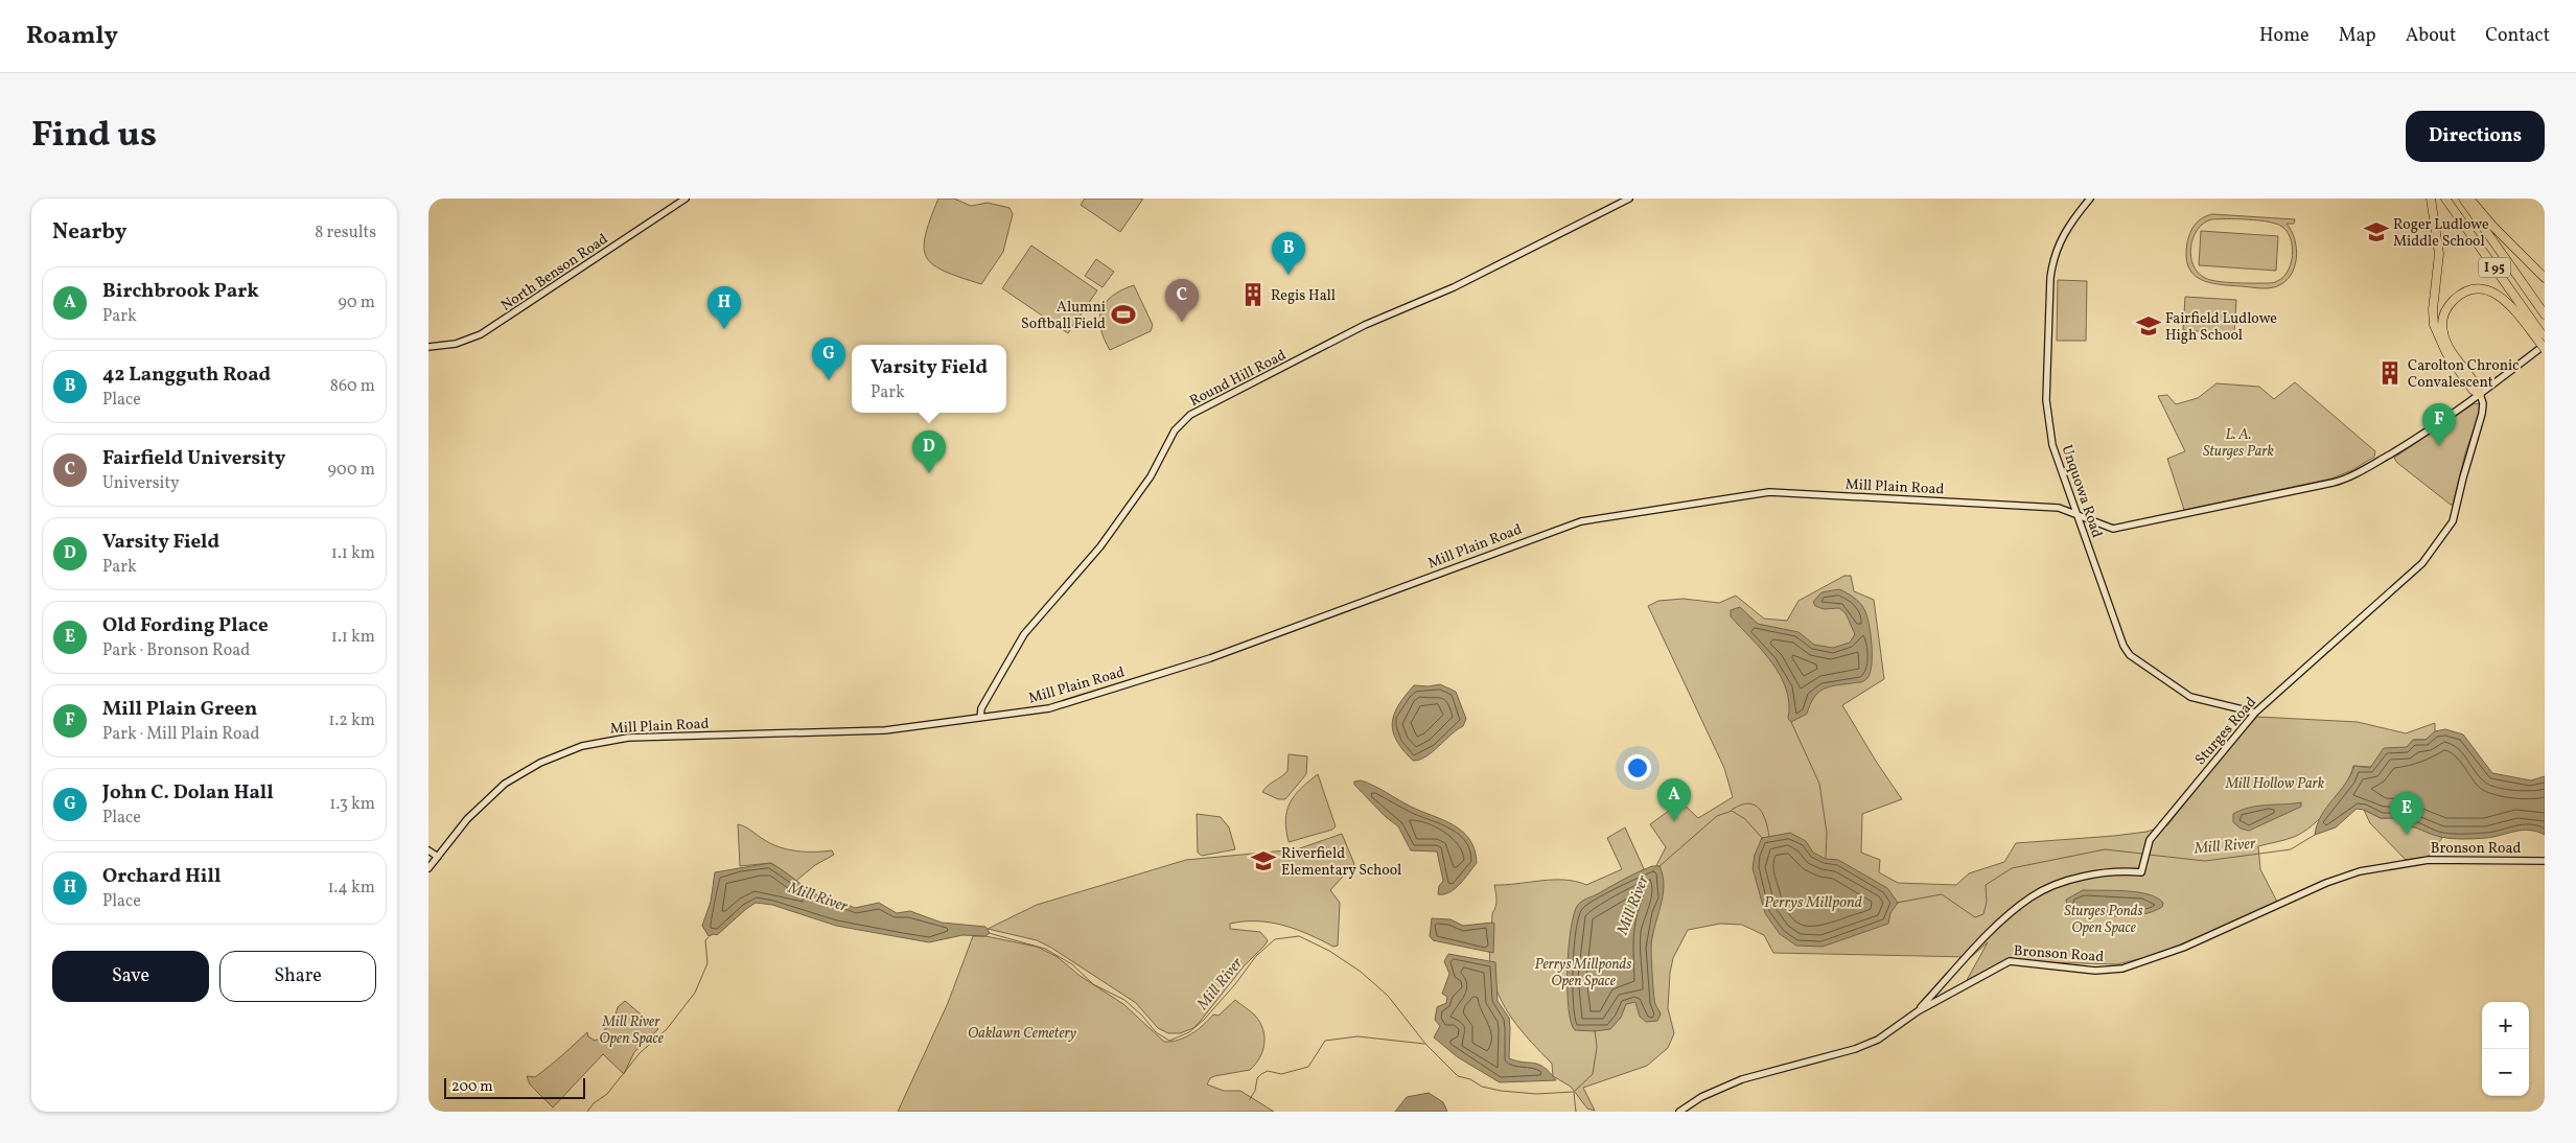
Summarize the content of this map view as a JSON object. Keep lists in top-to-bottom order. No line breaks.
{"streets":{"highway":["I 95"],"main road":["North Benson Road","Round Hill Road","Mill Plain Road","Unquowa Road","Sturges Road","Bronson Road"]},"crossings":[["I 95","Mill Plain Road"],["Round Hill Road","Mill Plain Road"],["Mill Plain Road","Unquowa Road"],["Mill Plain Road","Sturges Road"],["Unquowa Road","Sturges Road"],["Sturges Road","Bronson Road"]],"water":["Mill River","Perrys Millpond"],"parks":["L. A. Sturges Park","Mill Hollow Park","Sturges Ponds Open Space","Perrys Millponds Open Space","Mill River Open Space","Oaklawn Cemetery"],"places":{"school or university":["Roger Ludlowe Middle School","Fairfield Ludlowe High School","Riverfield Elementary School"],"building":["Regis Hall","Carolton Chronic Convalescent"],"sports":["Alumni Softball Field"]},"scale_bar":"200 m","page":{"header":"Roamly","nav":["Home","Map","About","Contact"],"title":"Find us","buttons":["Directions",["Save","Share"]],"heading":["Nearby","8 results"],"pins":["B","C","H","G","F","D","A","E"],"list":[{"mark":"A","name":"Birchbrook Park","note":"Park","value":"90 m"},{"mark":"B","name":"42 Langguth Road","note":"Place","value":"860 m"},{"mark":"C","name":"Fairfield University","note":"University","value":"900 m"},{"mark":"D","name":"Varsity Field","note":"Park","value":"1.1 km"},{"mark":"E","name":"Old Fording Place","note":"Park · Bronson Road","value":"1.1 km"},{"mark":"F","name":"Mill Plain Green","note":"Park · Mill Plain Road","value":"1.2 km"},{"mark":"G","name":"John C. Dolan Hall","note":"Place","value":"1.3 km"},{"mark":"H","name":"Orchard Hill","note":"Place","value":"1.4 km"}],"popup":["Varsity Field","Park"],"map_buttons":["+","−"],"scale":"200 m"}}
